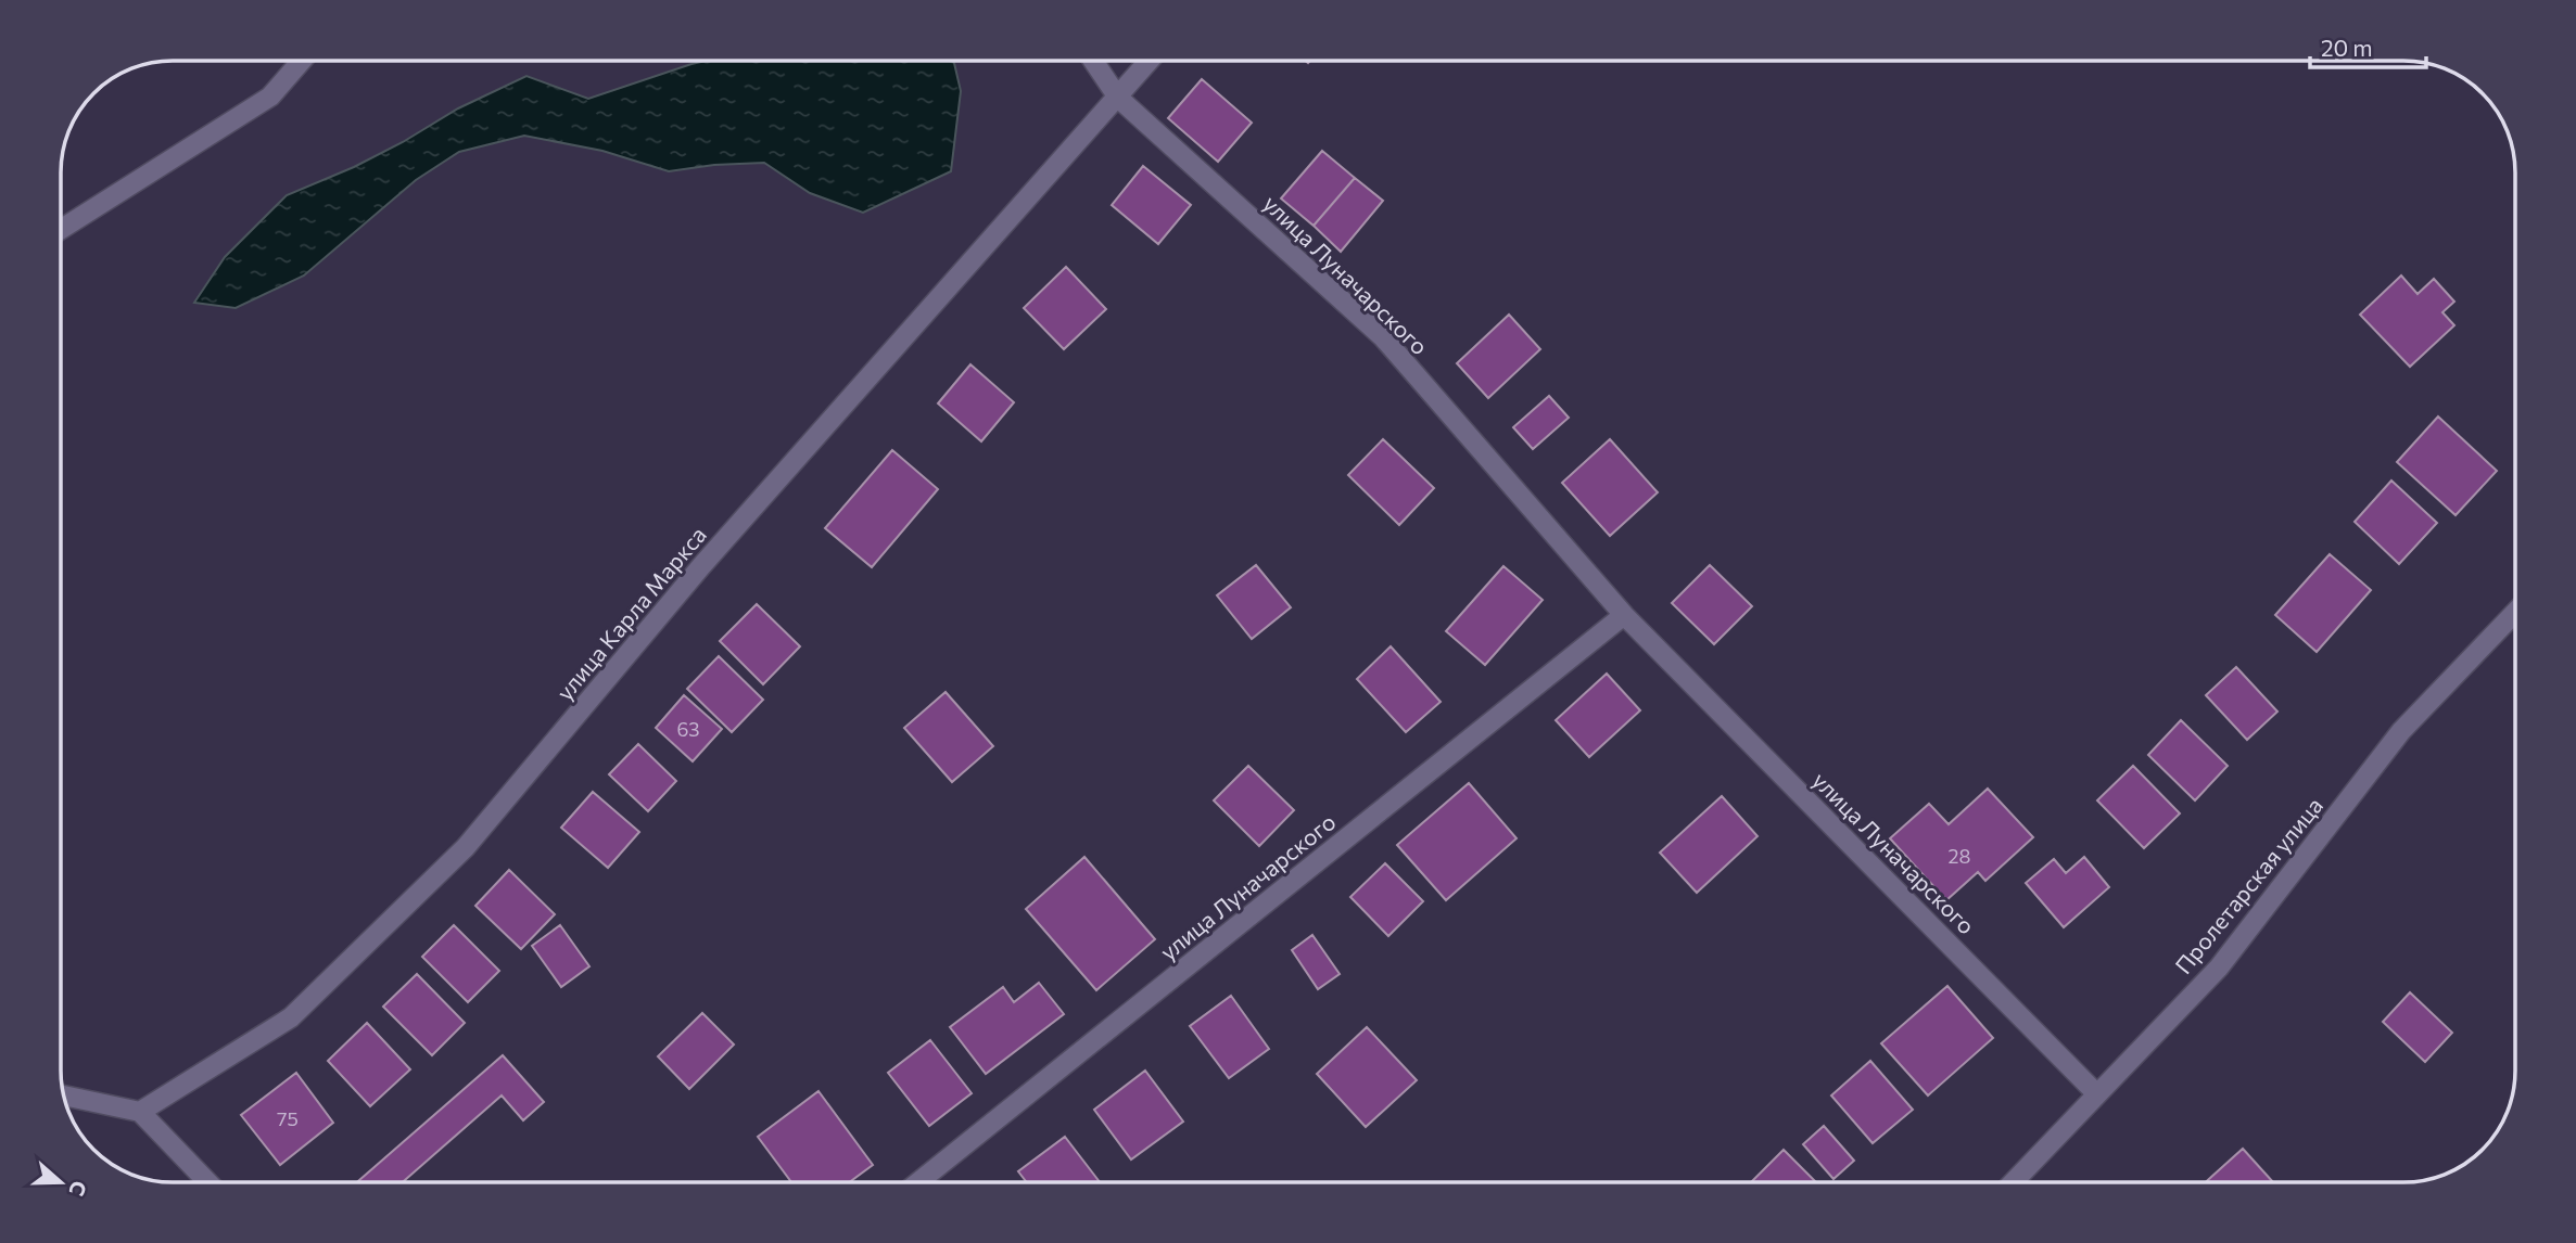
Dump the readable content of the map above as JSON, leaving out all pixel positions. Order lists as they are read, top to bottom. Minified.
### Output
{"streets":{"street":["улица Луначарского","улица Карла Маркса","Пролетарская улица"]},"crossings":[["улица Луначарского","улица Карла Маркса"],["улица Луначарского","Пролетарская улица"]],"house_numbers":["63","28","75"],"scale_bar":"20 m","north":"right"}
